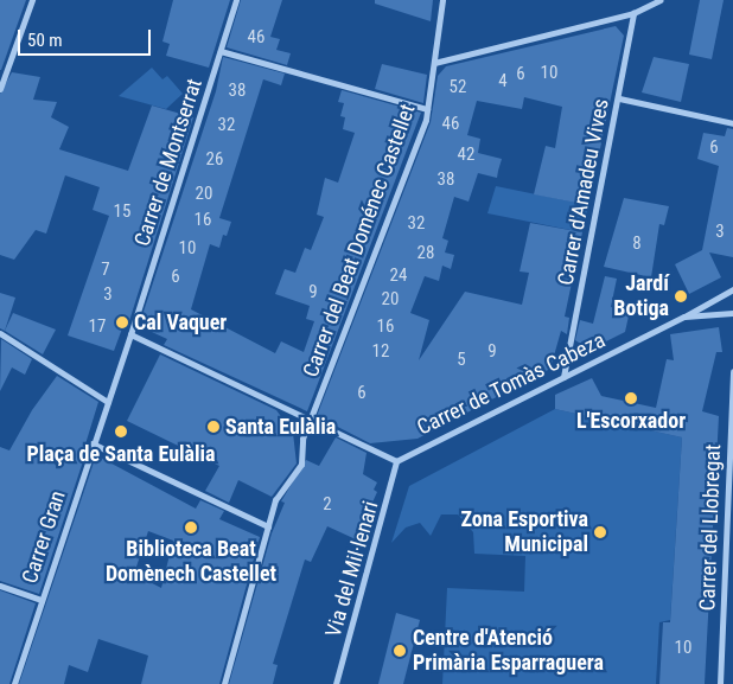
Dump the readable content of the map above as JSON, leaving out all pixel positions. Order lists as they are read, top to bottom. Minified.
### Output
{"streets":{"street":["Carrer de Montserrat","Carrer d'Amadeu Vives","Carrer del Beat Doménec Castellet","Carrer de Tomàs Cabeza","Carrer del Llobregat","Carrer Gran","Via del Mil·lenari"]},"crossings":[["Carrer d'Amadeu Vives","Carrer de Tomàs Cabeza"],["Carrer de Tomàs Cabeza","Via del Mil·lenari"]],"places":["Jardí Botiga","Cal Vaquer","L'Escorxador","Santa Eulàlia","Plaça de Santa Eulàlia","Biblioteca Beat Domènech Castellet","Zona Esportiva Municipal","Centre d'Atenció Primària Esparraguera"],"house_numbers":["46","10","6","4","52","38","46","32","6","42","26","38","20","15","16","32","3","8","10","28","7","24","6","9","3","20","17","16","12","9","5","6","2","10"],"scale_bar":"50 m"}
